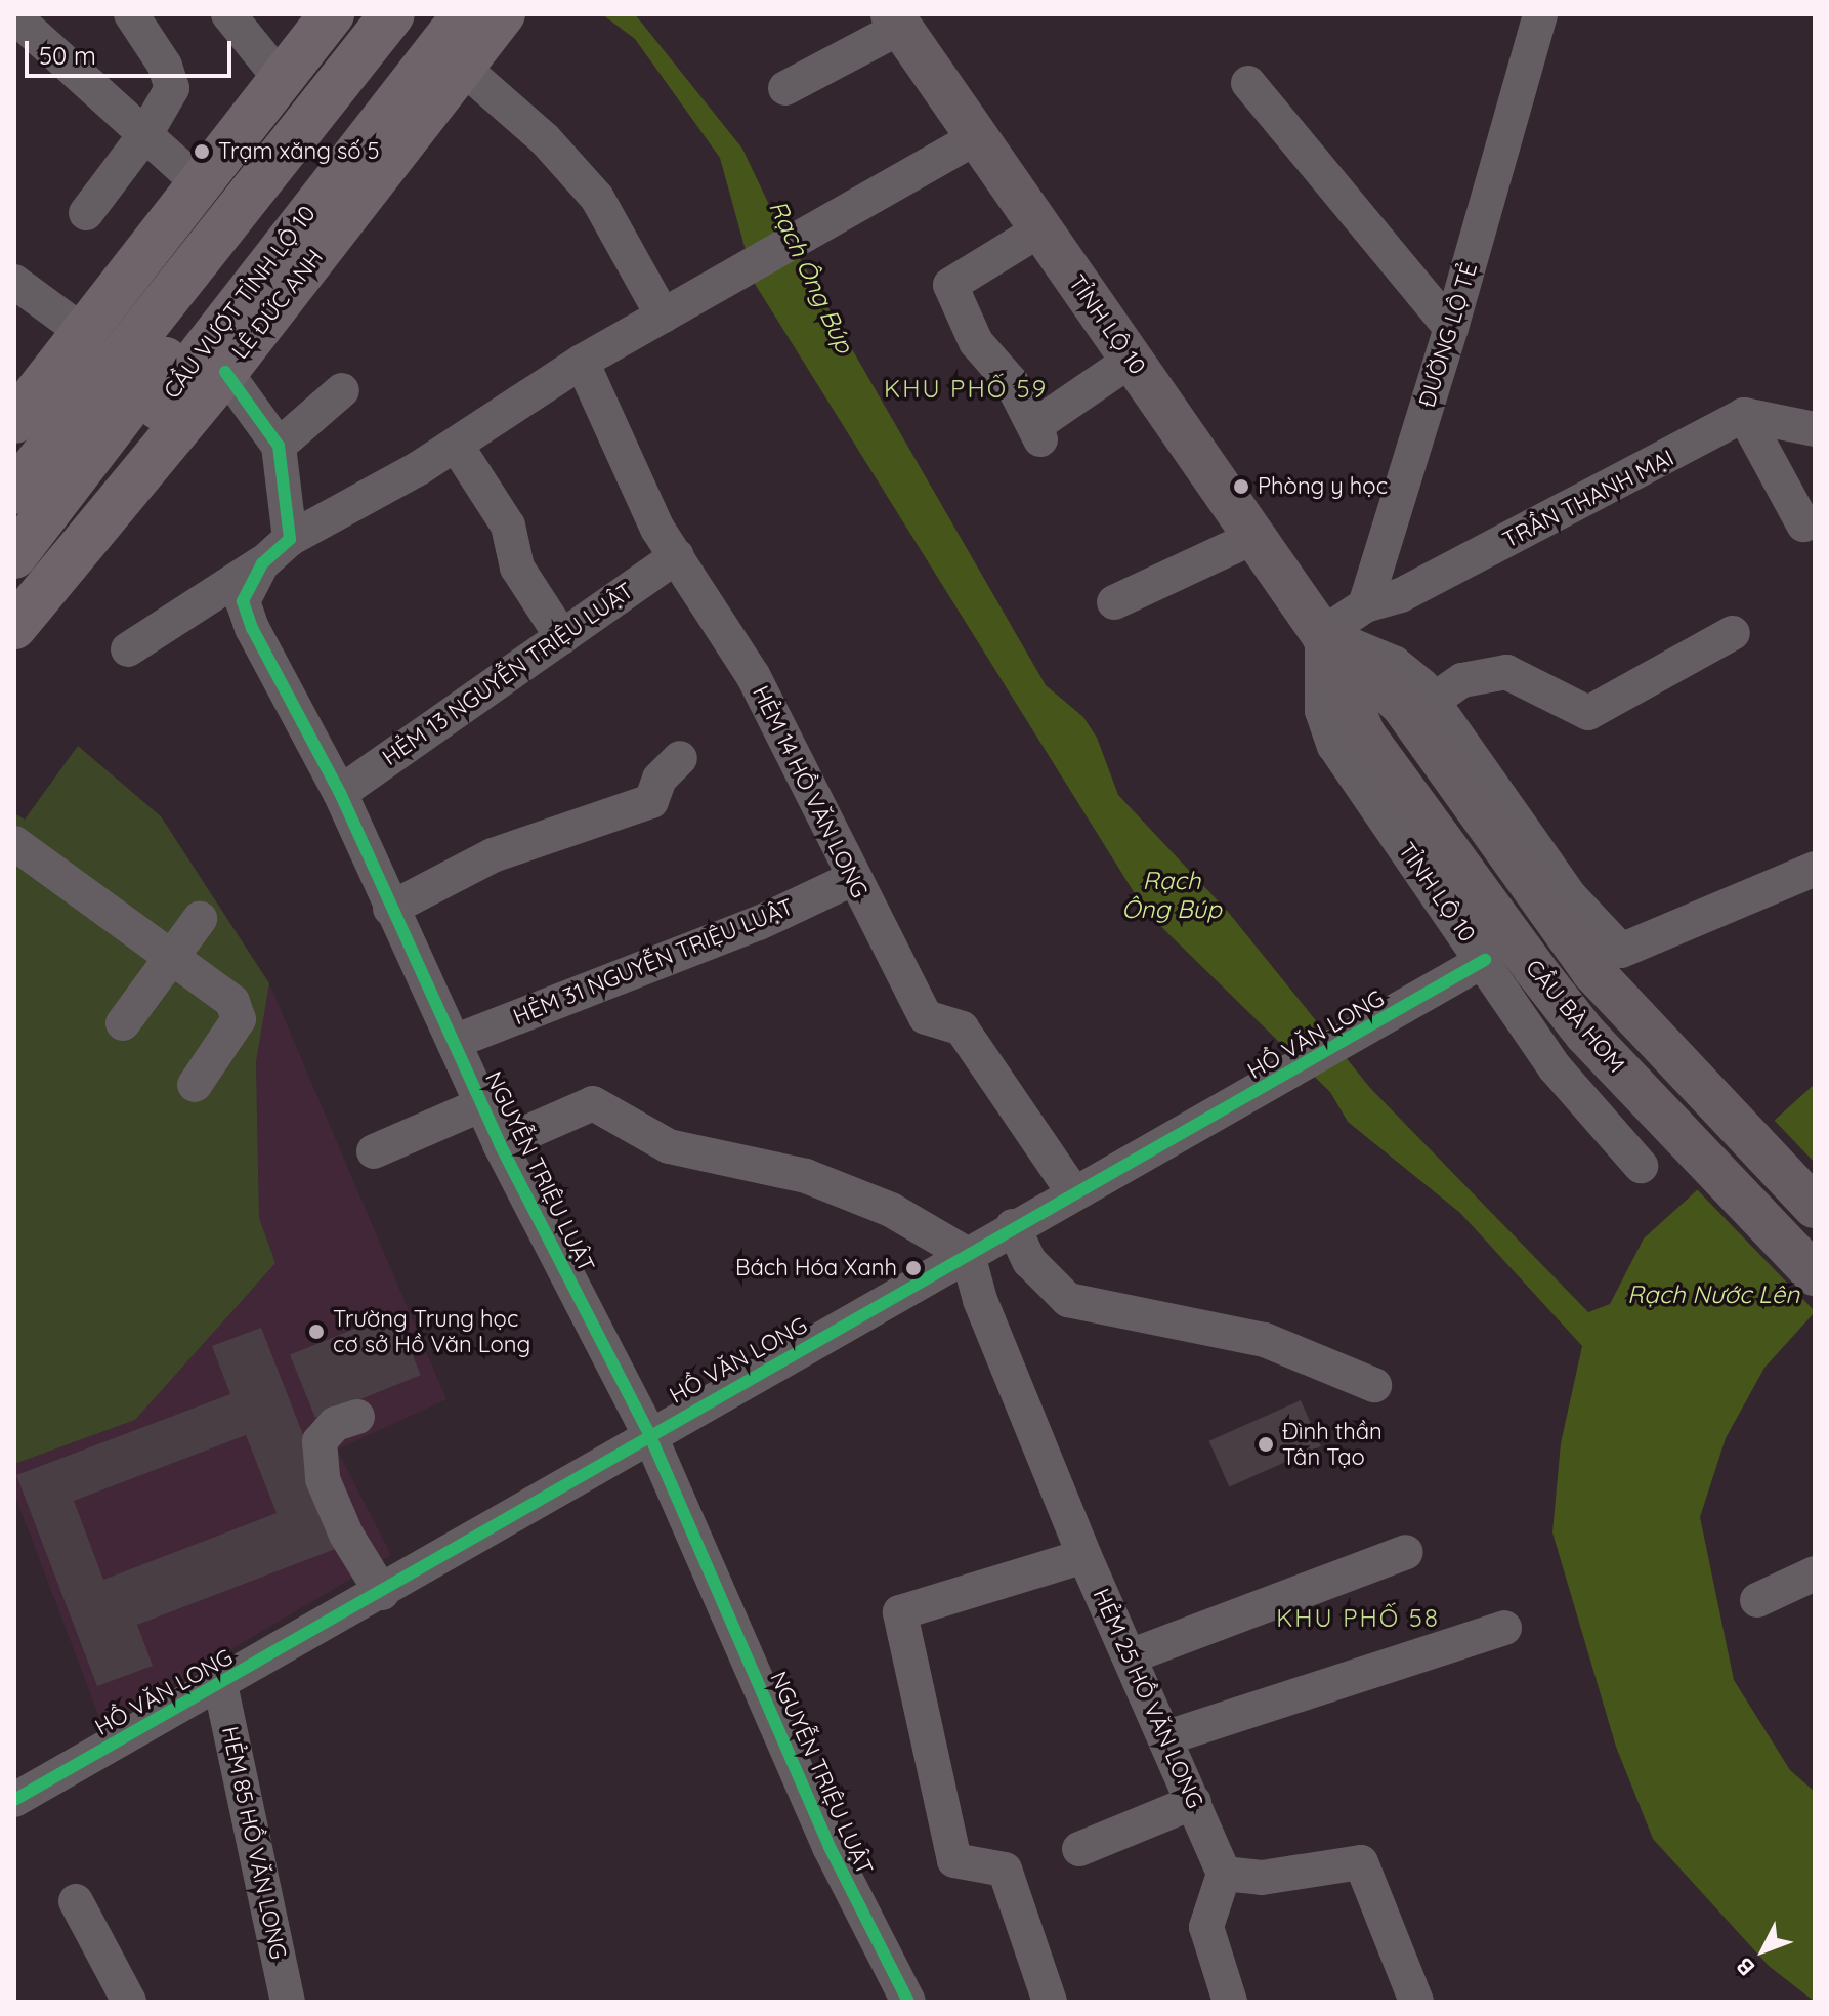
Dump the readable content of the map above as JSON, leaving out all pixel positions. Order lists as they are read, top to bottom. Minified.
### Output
{"streets":{"highway":["CẦU VƯỢT TỈNH LỘ 10","LÊ ĐỨC ANH"],"main road":["TỈNH LỘ 10","CẦU BÀ HOM"],"street":["ĐƯỜNG LỘ TẺ","TRẦN THANH MẠI","HẺM 13 NGUYỄN TRIỆU LUẬT","HẺM 14 HỒ VĂN LONG","HẺM 31 NGUYỄN TRIỆU LUẬT","HỒ VĂN LONG","NGUYỄN TRIỆU LUẬT","HẺM 25 HỒ VĂN LONG","HẺM 85 HỒ VĂN LONG"]},"crossings":[["TỈNH LỘ 10","CẦU BÀ HOM"],["TỈNH LỘ 10","HỒ VĂN LONG"],["TỈNH LỘ 10","NGUYỄN TRIỆU LUẬT"],["ĐƯỜNG LỘ TẺ","TRẦN THANH MẠI"],["HẺM 13 NGUYỄN TRIỆU LUẬT","HẺM 14 HỒ VĂN LONG"],["HẺM 13 NGUYỄN TRIỆU LUẬT","NGUYỄN TRIỆU LUẬT"],["HẺM 14 HỒ VĂN LONG","HẺM 31 NGUYỄN TRIỆU LUẬT"],["HẺM 14 HỒ VĂN LONG","HỒ VĂN LONG"],["HẺM 14 HỒ VĂN LONG","NGUYỄN TRIỆU LUẬT"],["HẺM 31 NGUYỄN TRIỆU LUẬT","NGUYỄN TRIỆU LUẬT"],["HỒ VĂN LONG","NGUYỄN TRIỆU LUẬT"],["HỒ VĂN LONG","HẺM 25 HỒ VĂN LONG"],["HỒ VĂN LONG","HẺM 85 HỒ VĂN LONG"]],"districts":["KHU PHỐ 59","KHU PHỐ 58"],"water":["Rạch Ông Búp","Rạch Nước Lên"],"places":["Trạm xăng số 5","Phòng y học","Bách Hóa Xanh","Trường Trung học cơ sở Hồ Văn Long","Đình thần Tân Tạo"],"scale_bar":"50 m","north":"bottom left"}
